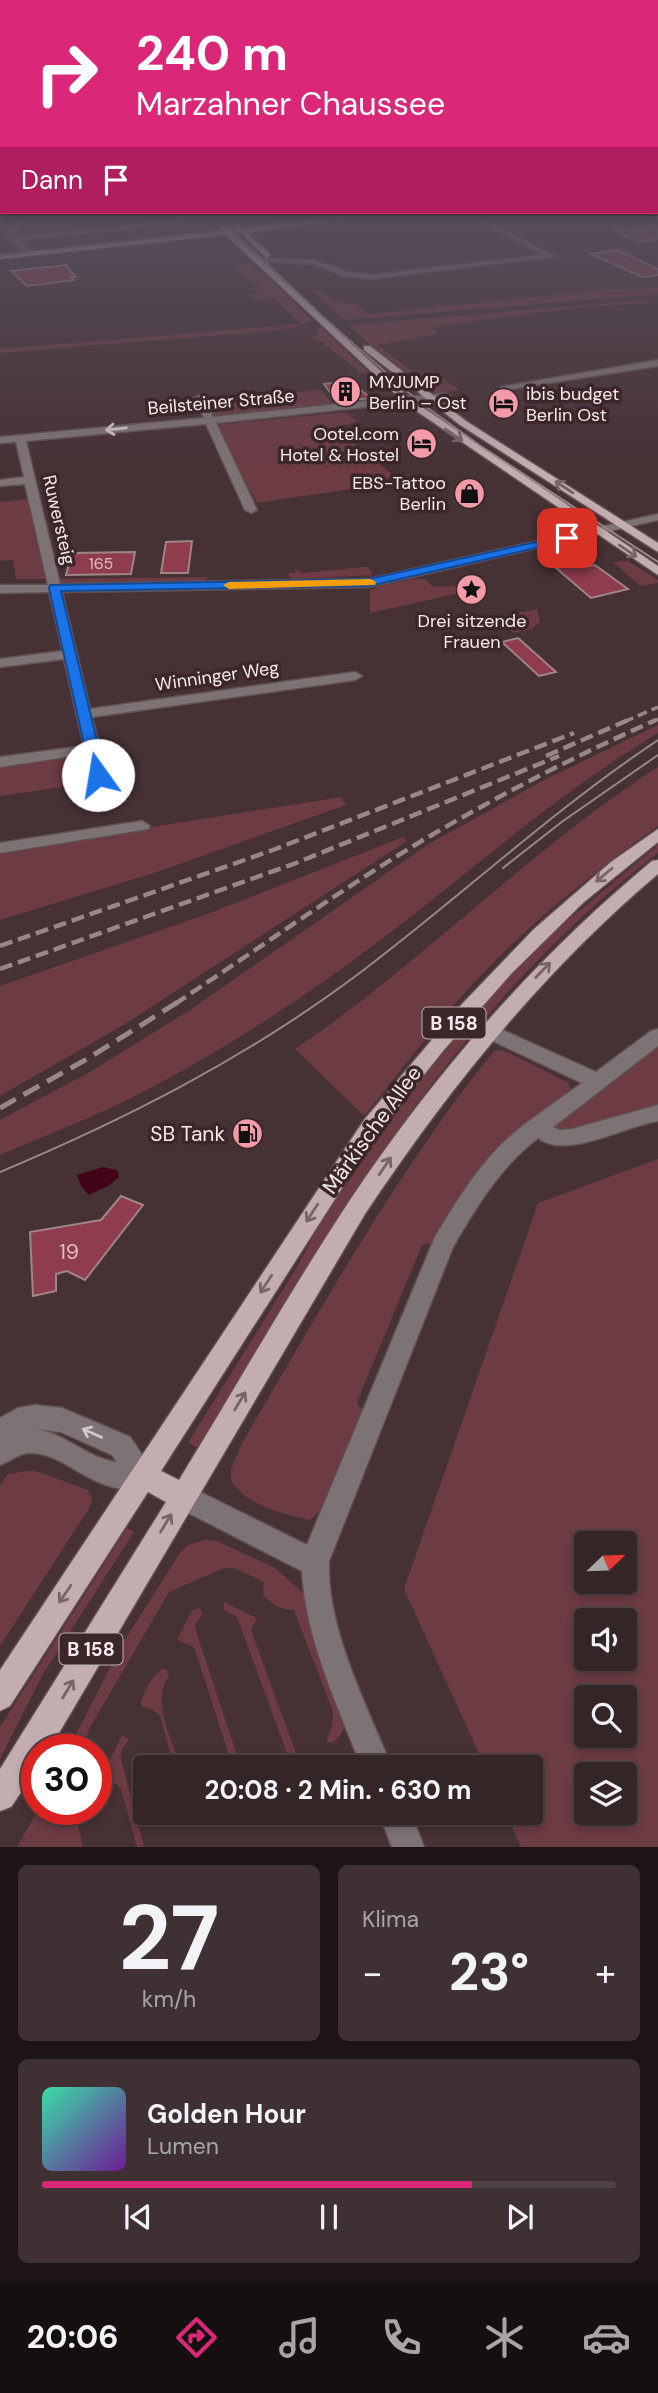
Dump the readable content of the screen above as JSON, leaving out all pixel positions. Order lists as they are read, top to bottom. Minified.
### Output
{"streets":{"main road":["B 158","Märkische Allee"],"street":["Beilsteiner Straße","Ruwersteig","Winninger Weg"]},"crossings":[["Beilsteiner Straße","Ruwersteig"],["Ruwersteig","Winninger Weg"]],"places":{"building":["MYJUMP Berlin – Ost"],"hotel":["ibis budget Berlin Ost","Ootel.com Hotel & Hostel"],"shop":["EBS-Tattoo Berlin"],"place":["Drei sitzende Frauen"],"fuel station":["SB Tank"]},"house_numbers":["165","19"],"north":"top right","page":{"turn":["240 m","Marzahner Chaussee"],"then":"Dann","limit":"30","trip":"20:08 · 2 Min. · 630 m","tile":[["27","km/h"],"Klima"],"heat":["−","23°","+"],"song":["Golden Hour","Lumen"],"tabs":"20:06"}}
